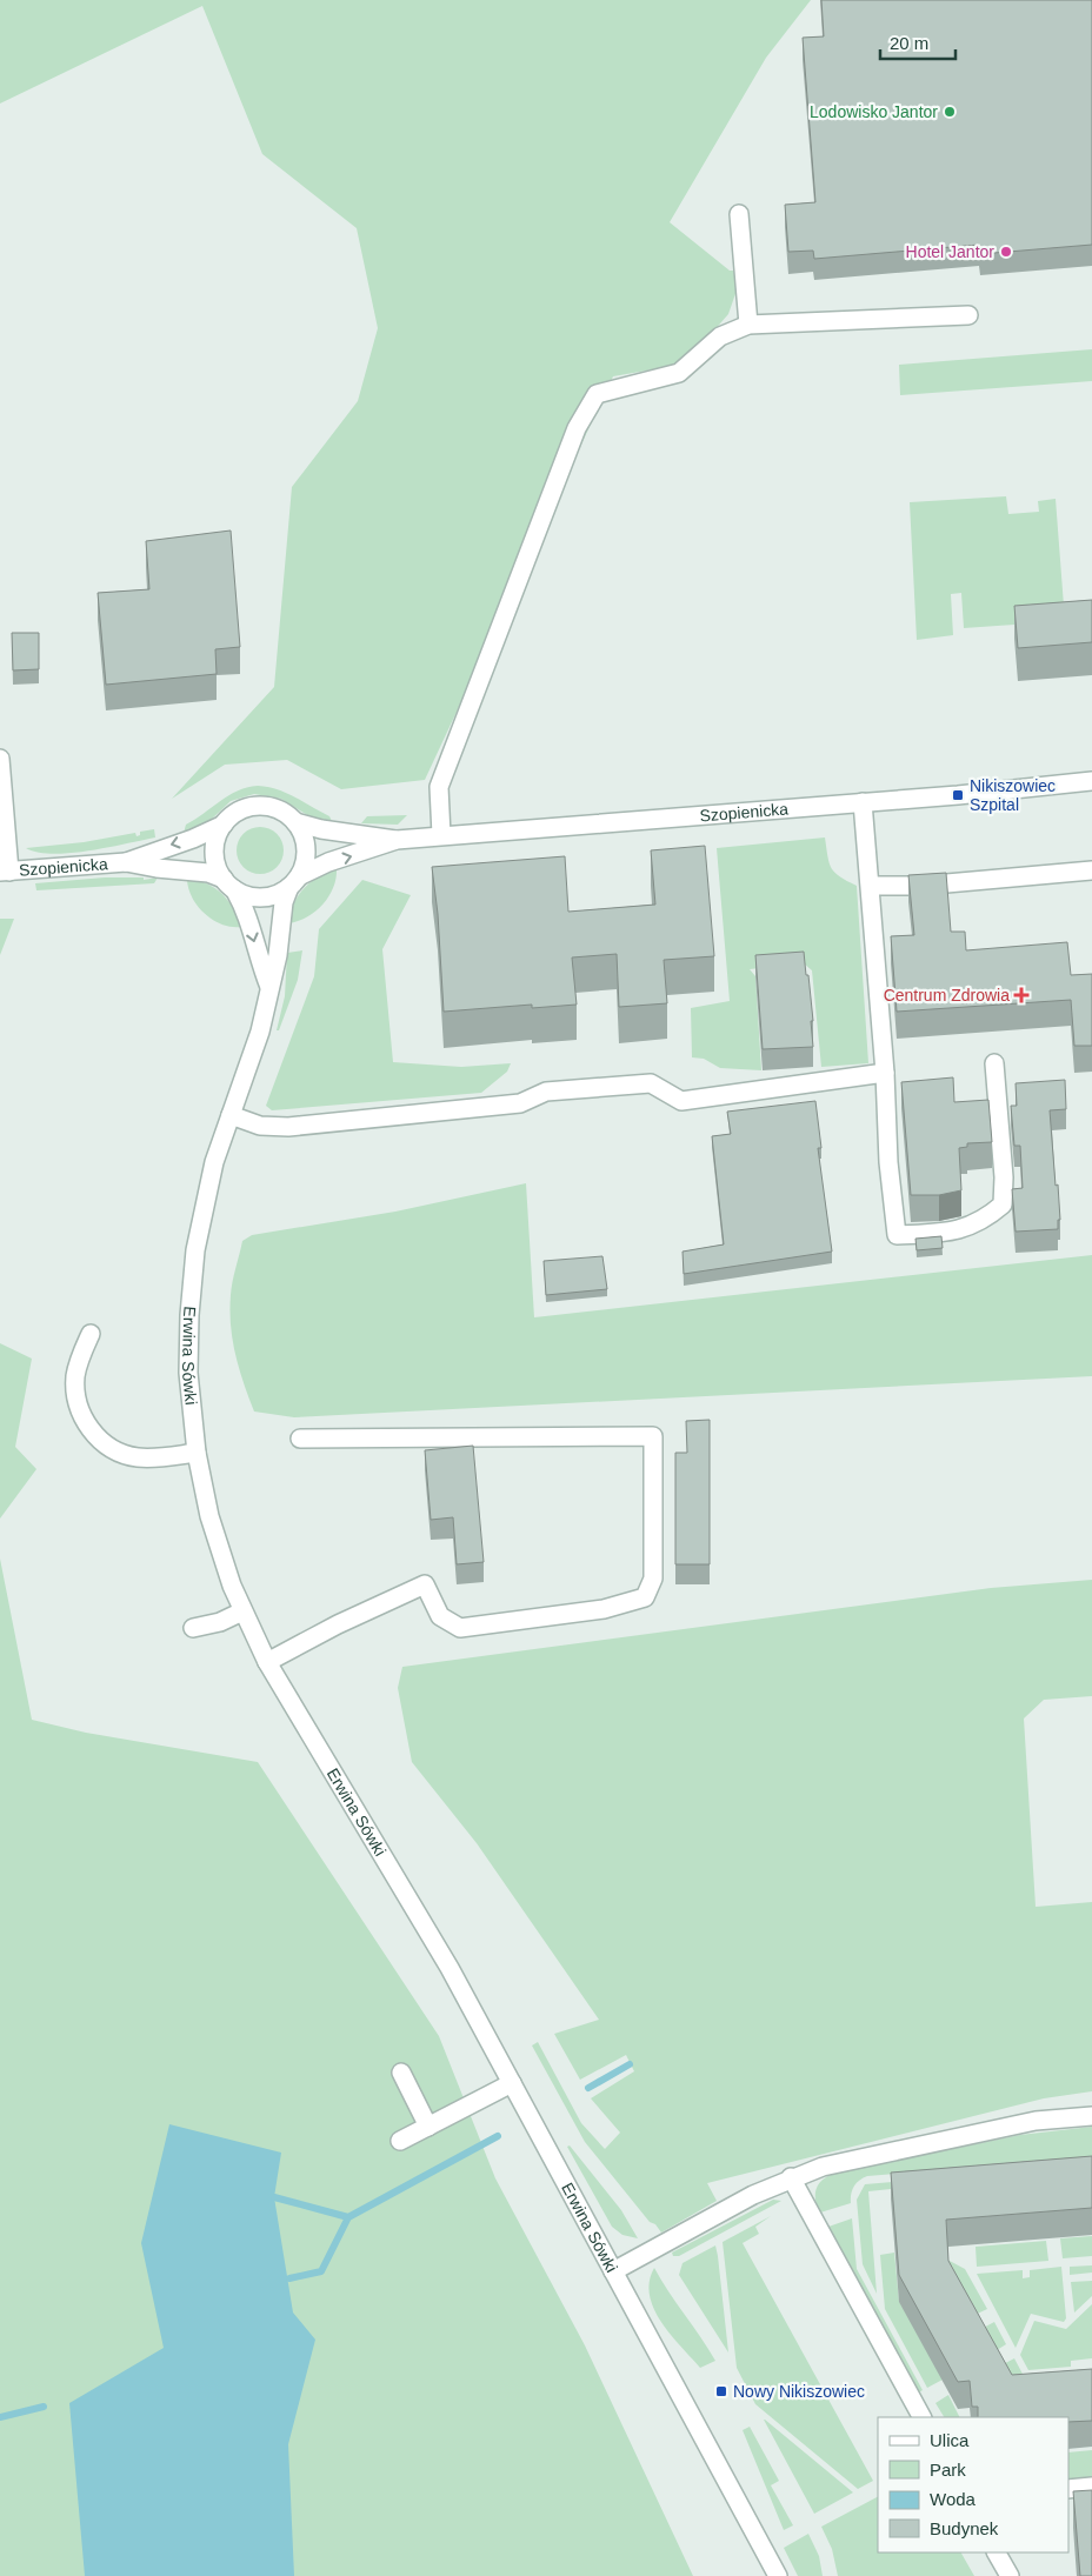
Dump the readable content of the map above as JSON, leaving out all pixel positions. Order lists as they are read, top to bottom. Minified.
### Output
{"streets":{"street":["Szopienicka","Erwina Sówki"]},"crossings":[["Szopienicka","Erwina Sówki"]],"places":{"other":["Lodowisko Jantor","Hotel Jantor"],"transit":["Nikiszowiec Szpital","Nowy Nikiszowiec"],"health":["Centrum Zdrowia"]},"legend":["Ulica","Park","Woda","Budynek"],"scale_bar":"20 m"}
